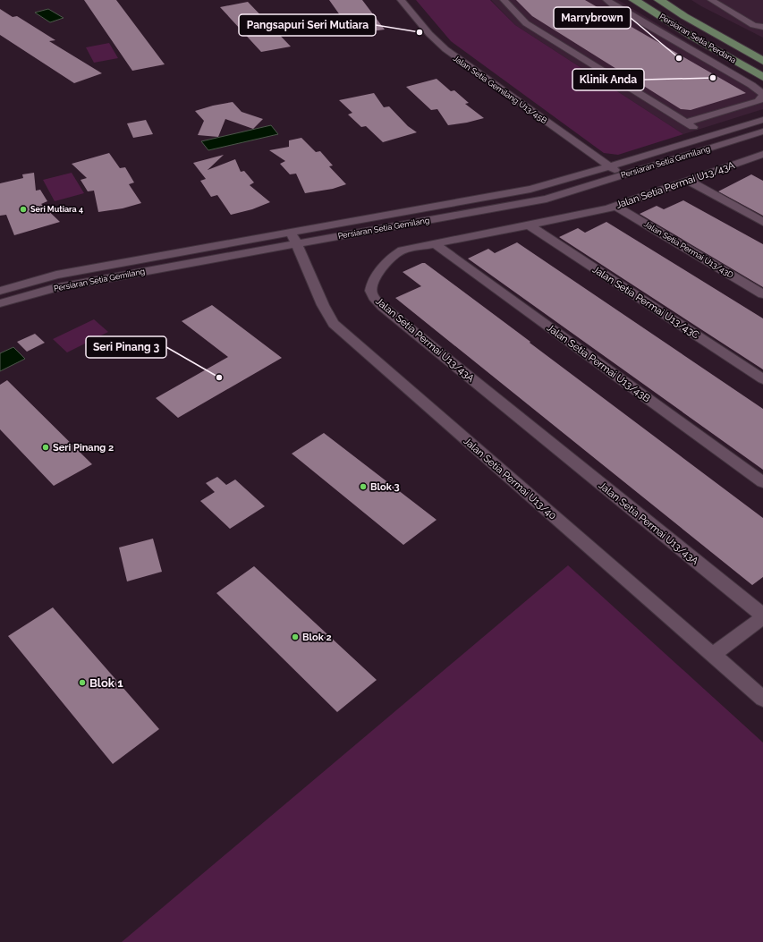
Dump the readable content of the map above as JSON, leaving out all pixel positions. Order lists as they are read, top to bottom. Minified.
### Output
{"streets":{"main road":["Persiaran Setia Perdana"],"street":["Jalan Setia Gemilang U13/45B","Persiaran Setia Gemilang","Jalan Setia Permai U13/43A","Jalan Setia Permai U13/43D","Jalan Setia Permai U13/43C","Jalan Setia Permai U13/43B","Jalan Setia Permai U13/40"]},"crossings":[["Jalan Setia Gemilang U13/45B","Persiaran Setia Gemilang"],["Persiaran Setia Gemilang","Jalan Setia Permai U13/40"],["Jalan Setia Permai U13/43A","Jalan Setia Permai U13/43D"],["Jalan Setia Permai U13/43A","Jalan Setia Permai U13/43C"],["Jalan Setia Permai U13/43A","Jalan Setia Permai U13/43B"]],"places":["Pangsapuri Seri Mutiara","Marrybrown","Klinik Anda","Seri Mutiara 4","Seri Pinang 3","Seri Pinang 2","Blok 3","Blok 2","Blok 1"]}
